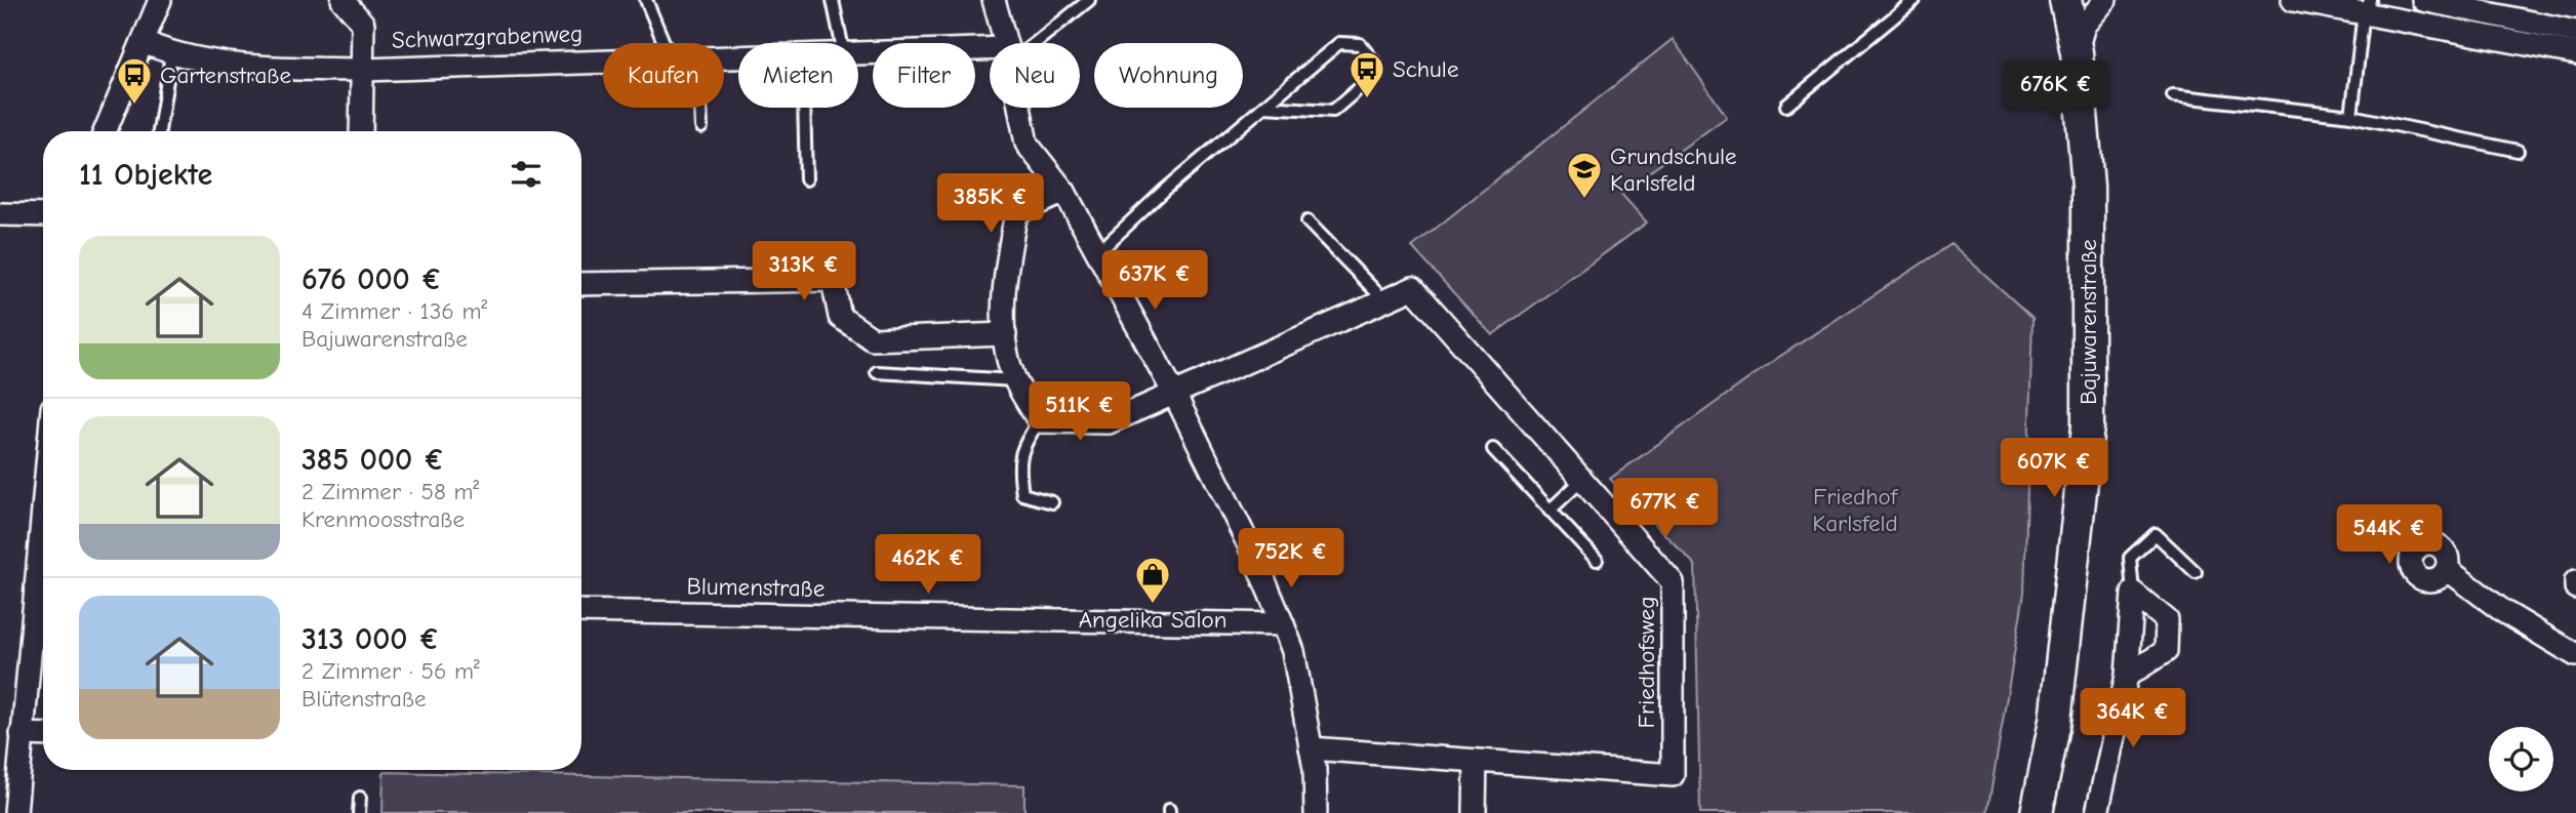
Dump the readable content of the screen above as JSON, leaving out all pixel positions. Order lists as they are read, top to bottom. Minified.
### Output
{"streets":{"main road":["Bajuwarenstraße"],"street":["Schwarzgrabenweg","Blumenstraße","Friedhofsweg"]},"parks":["Friedhof Karlsfeld"],"places":{"bus stop":["Schule","Gartenstraße"],"school or university":["Grundschule Karlsfeld"],"shop":["Angelika Salon"]},"page":{"chip":["Kaufen","Mieten","Filter","Neu","Wohnung"],"price":["676K €","385K €","313K €","637K €","511K €","607K €","677K €","544K €","752K €","462K €","364K €"],"heading":"11 Objekte","list":[{"name":"676 000 €","note":"4 Zimmer · 136 m² · Bajuwarenstraße"},{"name":"385 000 €","note":"2 Zimmer · 58 m² · Krenmoosstraße"},{"name":"313 000 €","note":"2 Zimmer · 56 m² · Blütenstraße"}]}}
